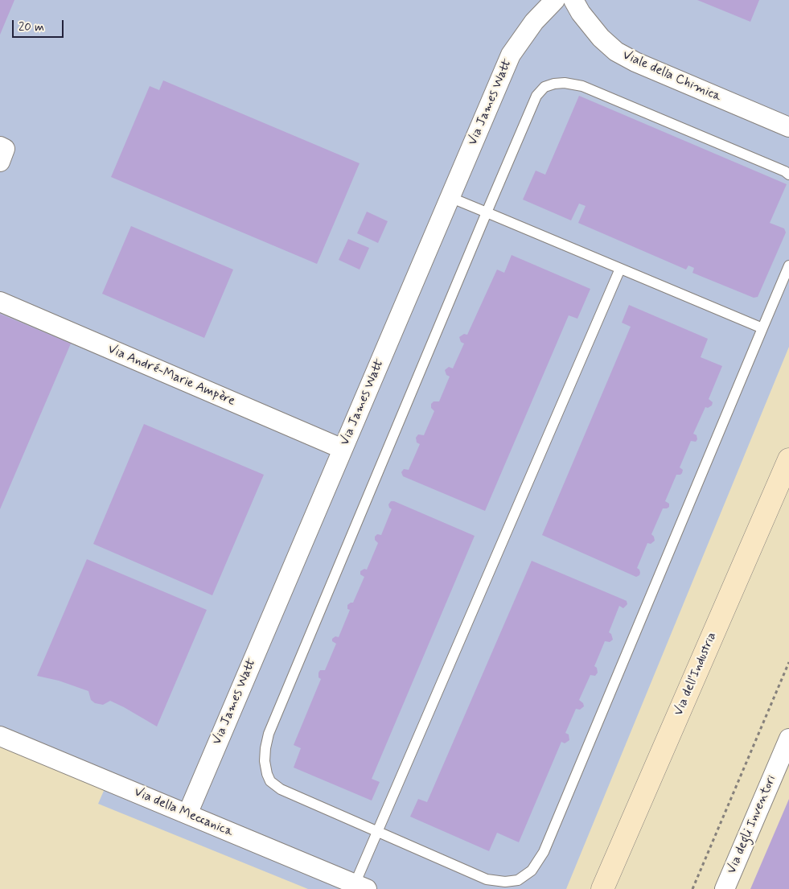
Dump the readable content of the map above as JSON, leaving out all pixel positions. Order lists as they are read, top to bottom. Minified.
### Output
{"streets":{"street":["Viale della Chimica","Via James Watt","Via André-Marie Ampère","Via dell'Industria","Via della Meccanica","Via degli Inventori"]},"crossings":[["Via James Watt","Via André-Marie Ampère"],["Via James Watt","Via della Meccanica"]],"scale_bar":"20 m"}
